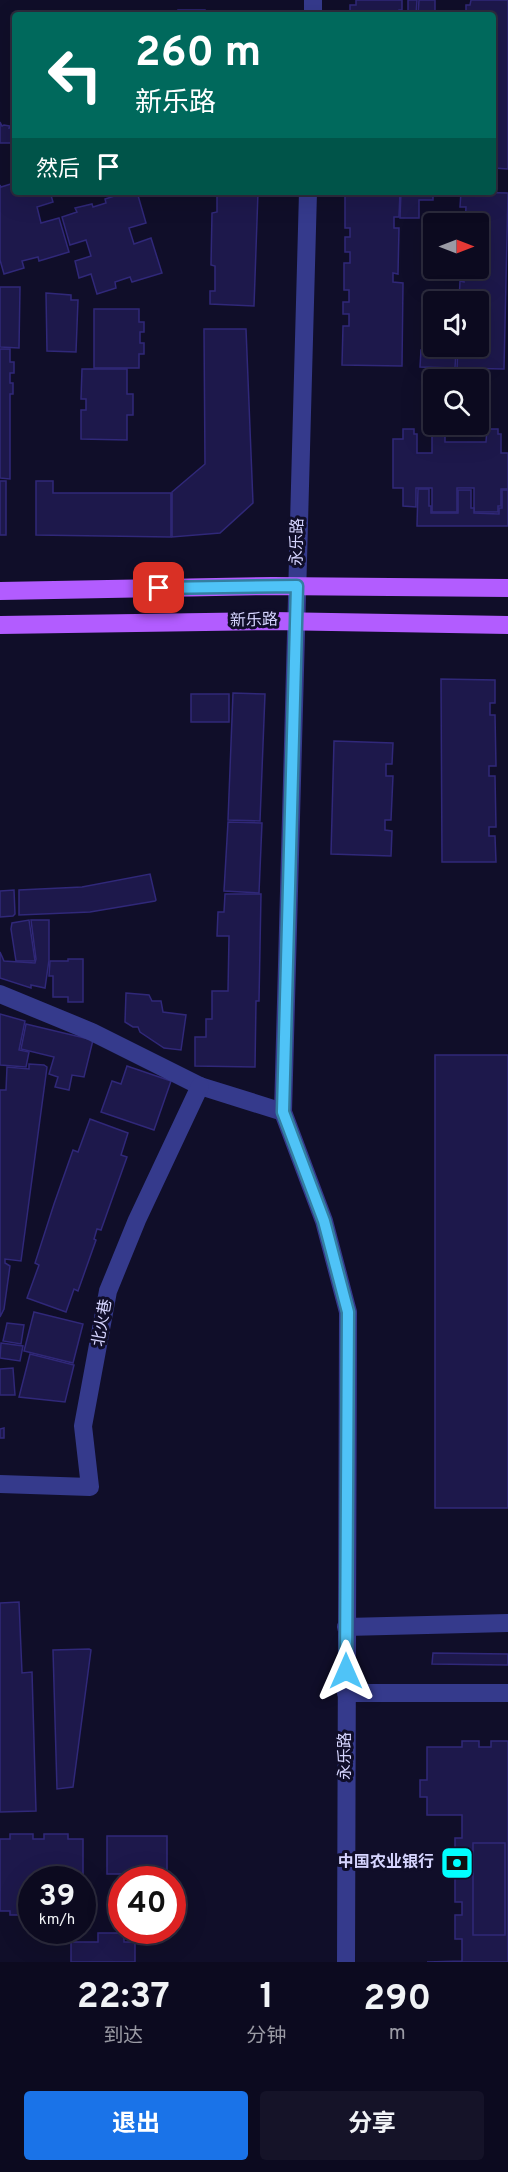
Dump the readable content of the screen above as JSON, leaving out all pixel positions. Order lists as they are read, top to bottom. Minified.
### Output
{"streets":{"main road":["新乐路"],"street":["永乐路","北火巷"]},"crossings":[["永乐路","新乐路"]],"places":{"bank":["中国农业银行"]},"north":"right","page":{"turn":["260 m","新乐路"],"then":"然后","speed":"39 km/h","limit":"40","eta":["22:37","到达","1","分钟","290","m"],"buttons":["退出","分享"]}}
